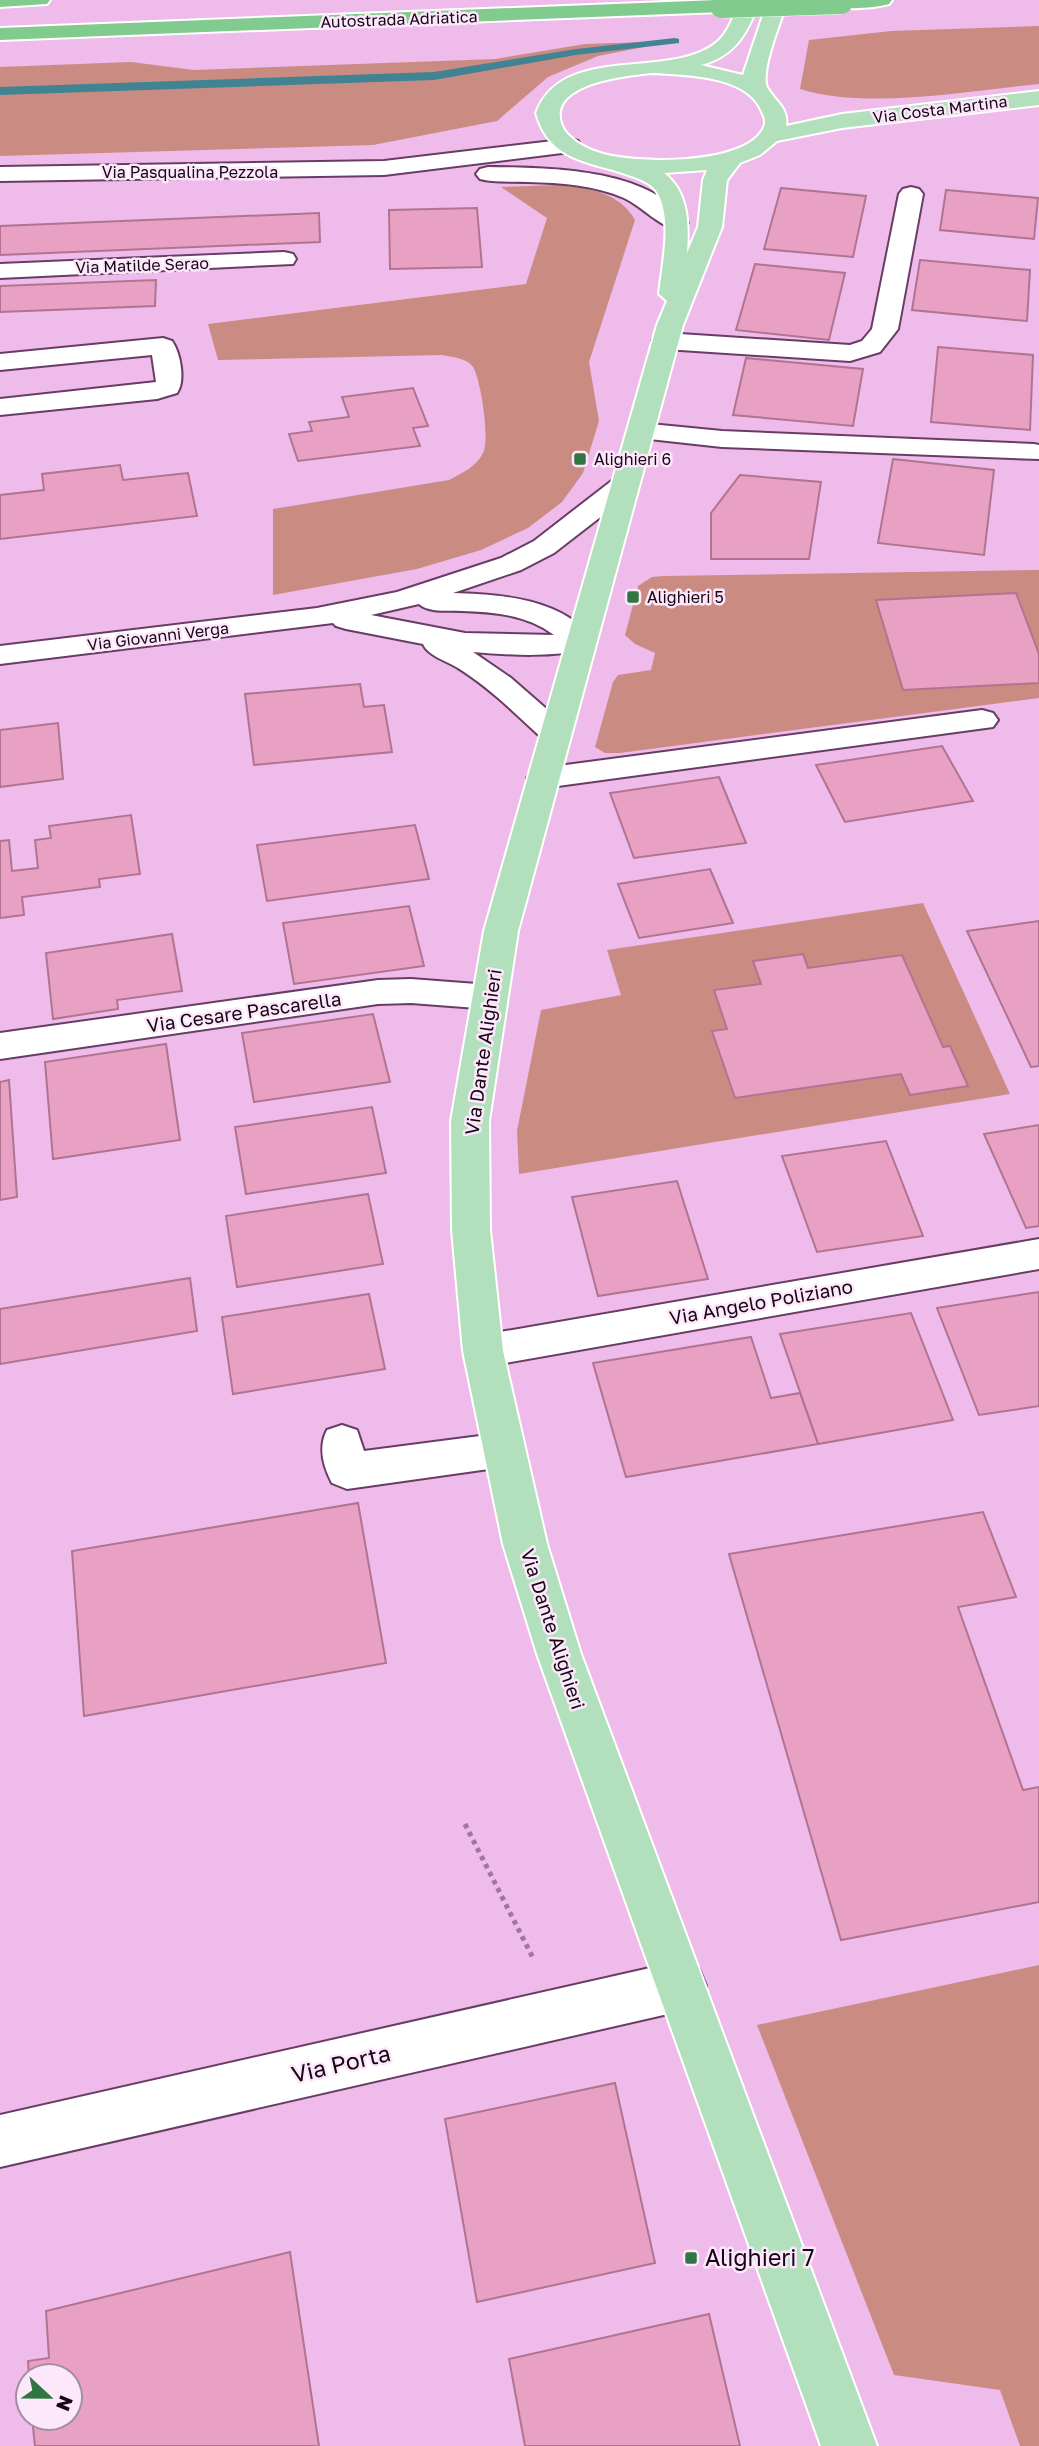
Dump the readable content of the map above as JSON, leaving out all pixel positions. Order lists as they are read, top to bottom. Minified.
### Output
{"streets":{"highway":["Autostrada Adriatica"],"main road":["Via Costa Martina","Via Dante Alighieri"],"street":["Via Pasqualina Pezzola","Via Matilde Serao","Via Giovanni Verga","Via Cesare Pascarella","Via Angelo Poliziano","Via Porta"]},"crossings":[["Via Pasqualina Pezzola","Via Dante Alighieri"],["Via Giovanni Verga","Via Dante Alighieri"],["Via Cesare Pascarella","Via Dante Alighieri"],["Via Dante Alighieri","Via Angelo Poliziano"],["Via Dante Alighieri","Via Porta"]],"places":{"transit":["Alighieri 6","Alighieri 5","Alighieri 7"]},"north":"right"}
